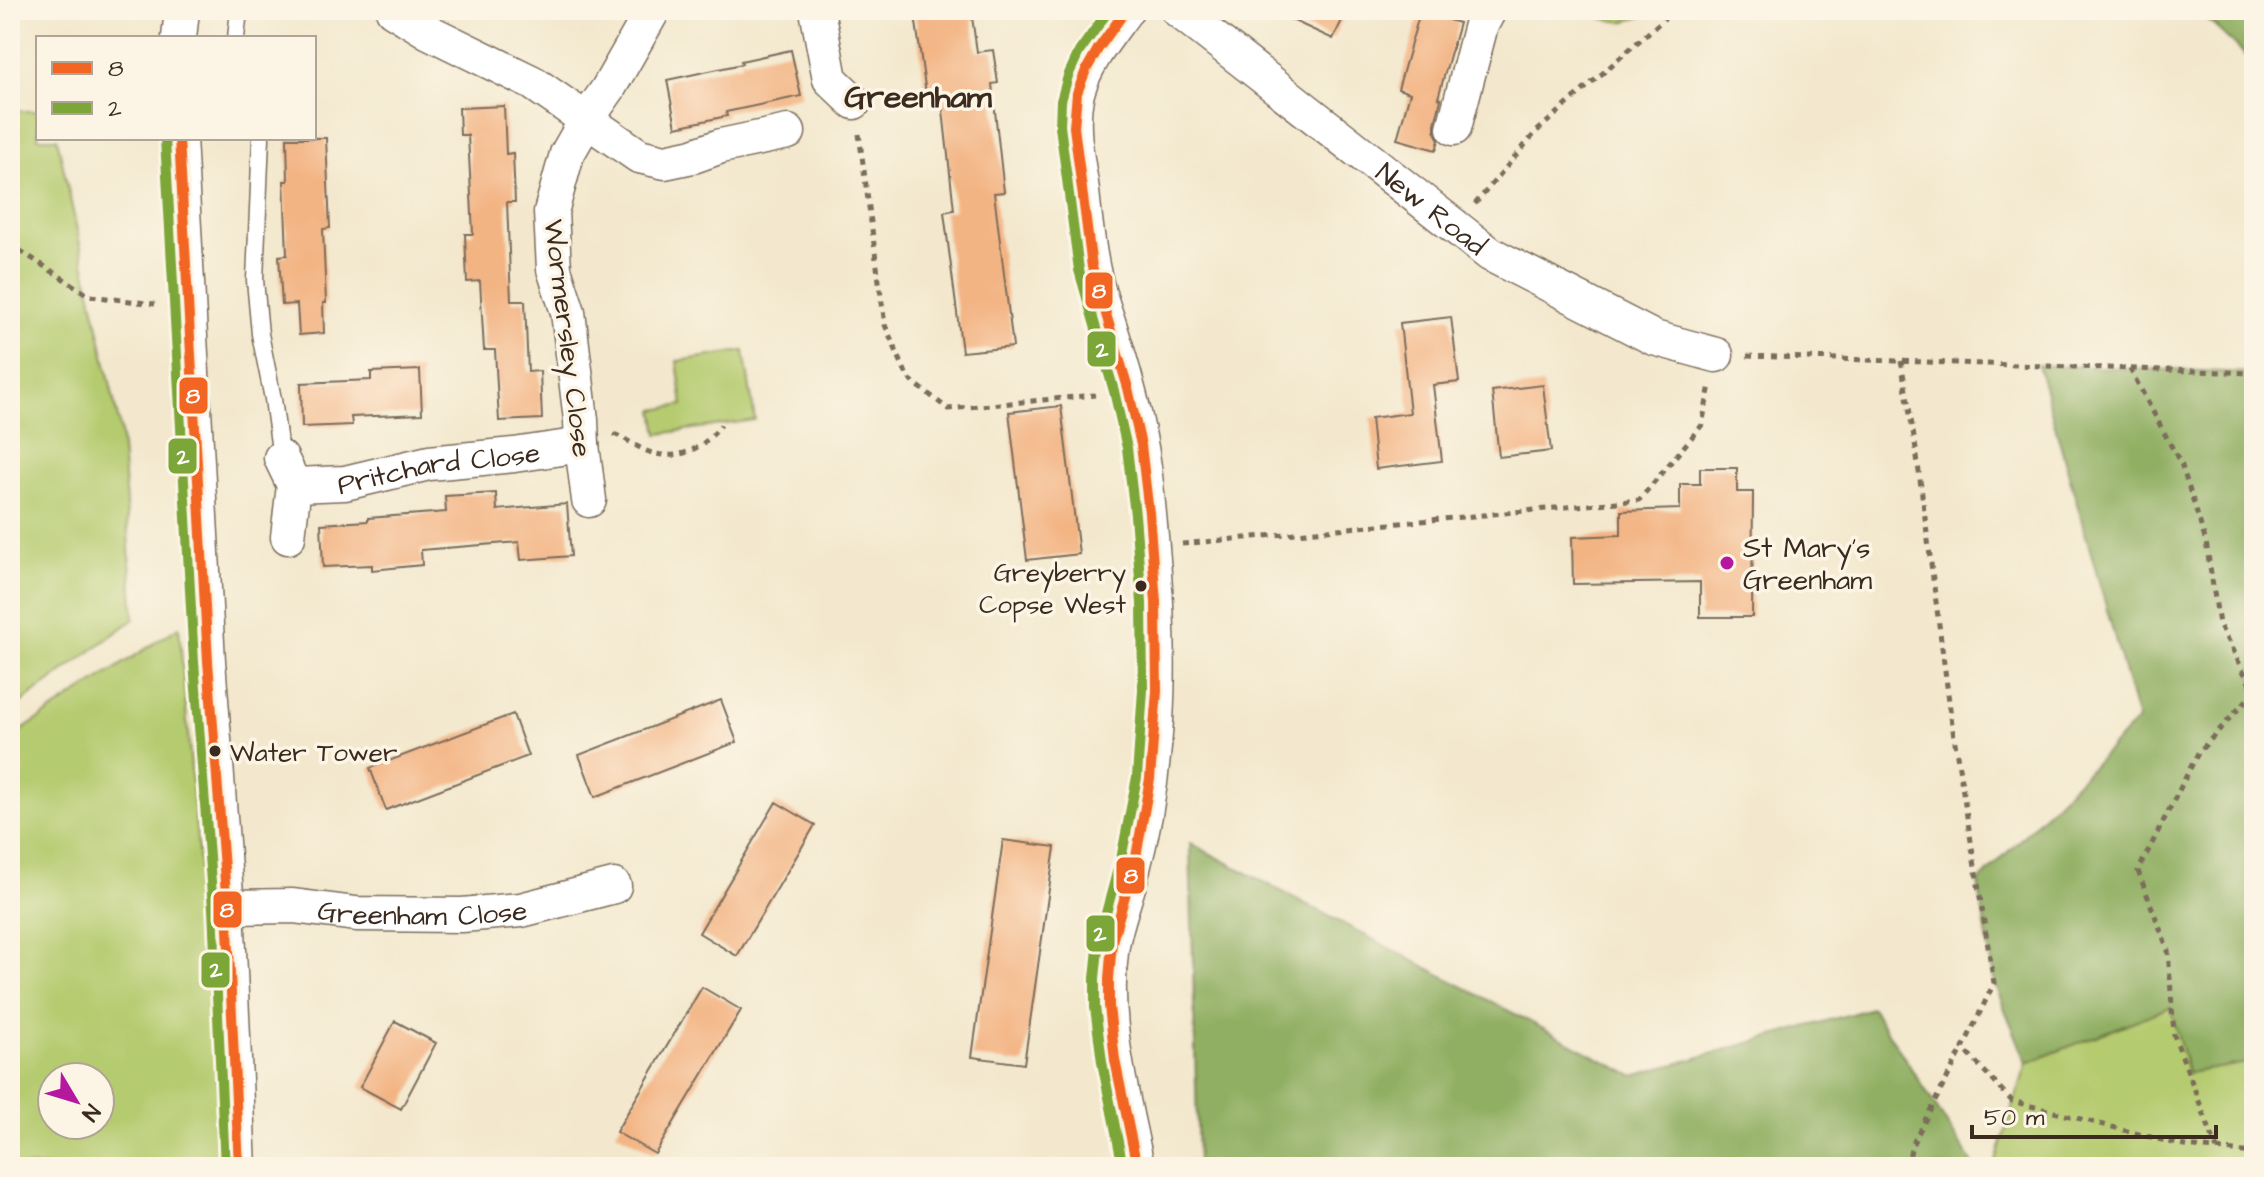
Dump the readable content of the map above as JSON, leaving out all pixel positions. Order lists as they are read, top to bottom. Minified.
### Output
{"streets":{"street":["New Road","Wormersley Close","Pritchard Close","Greenham Close"]},"crossings":[["Wormersley Close","Pritchard Close"]],"districts":["Greenham"],"places":["St Mary's Greenham","Greyberry Copse West","Water Tower"],"lines":["transit line 8","transit line 2"],"legend":["8","2"],"scale_bar":"50 m","north":"bottom right"}
